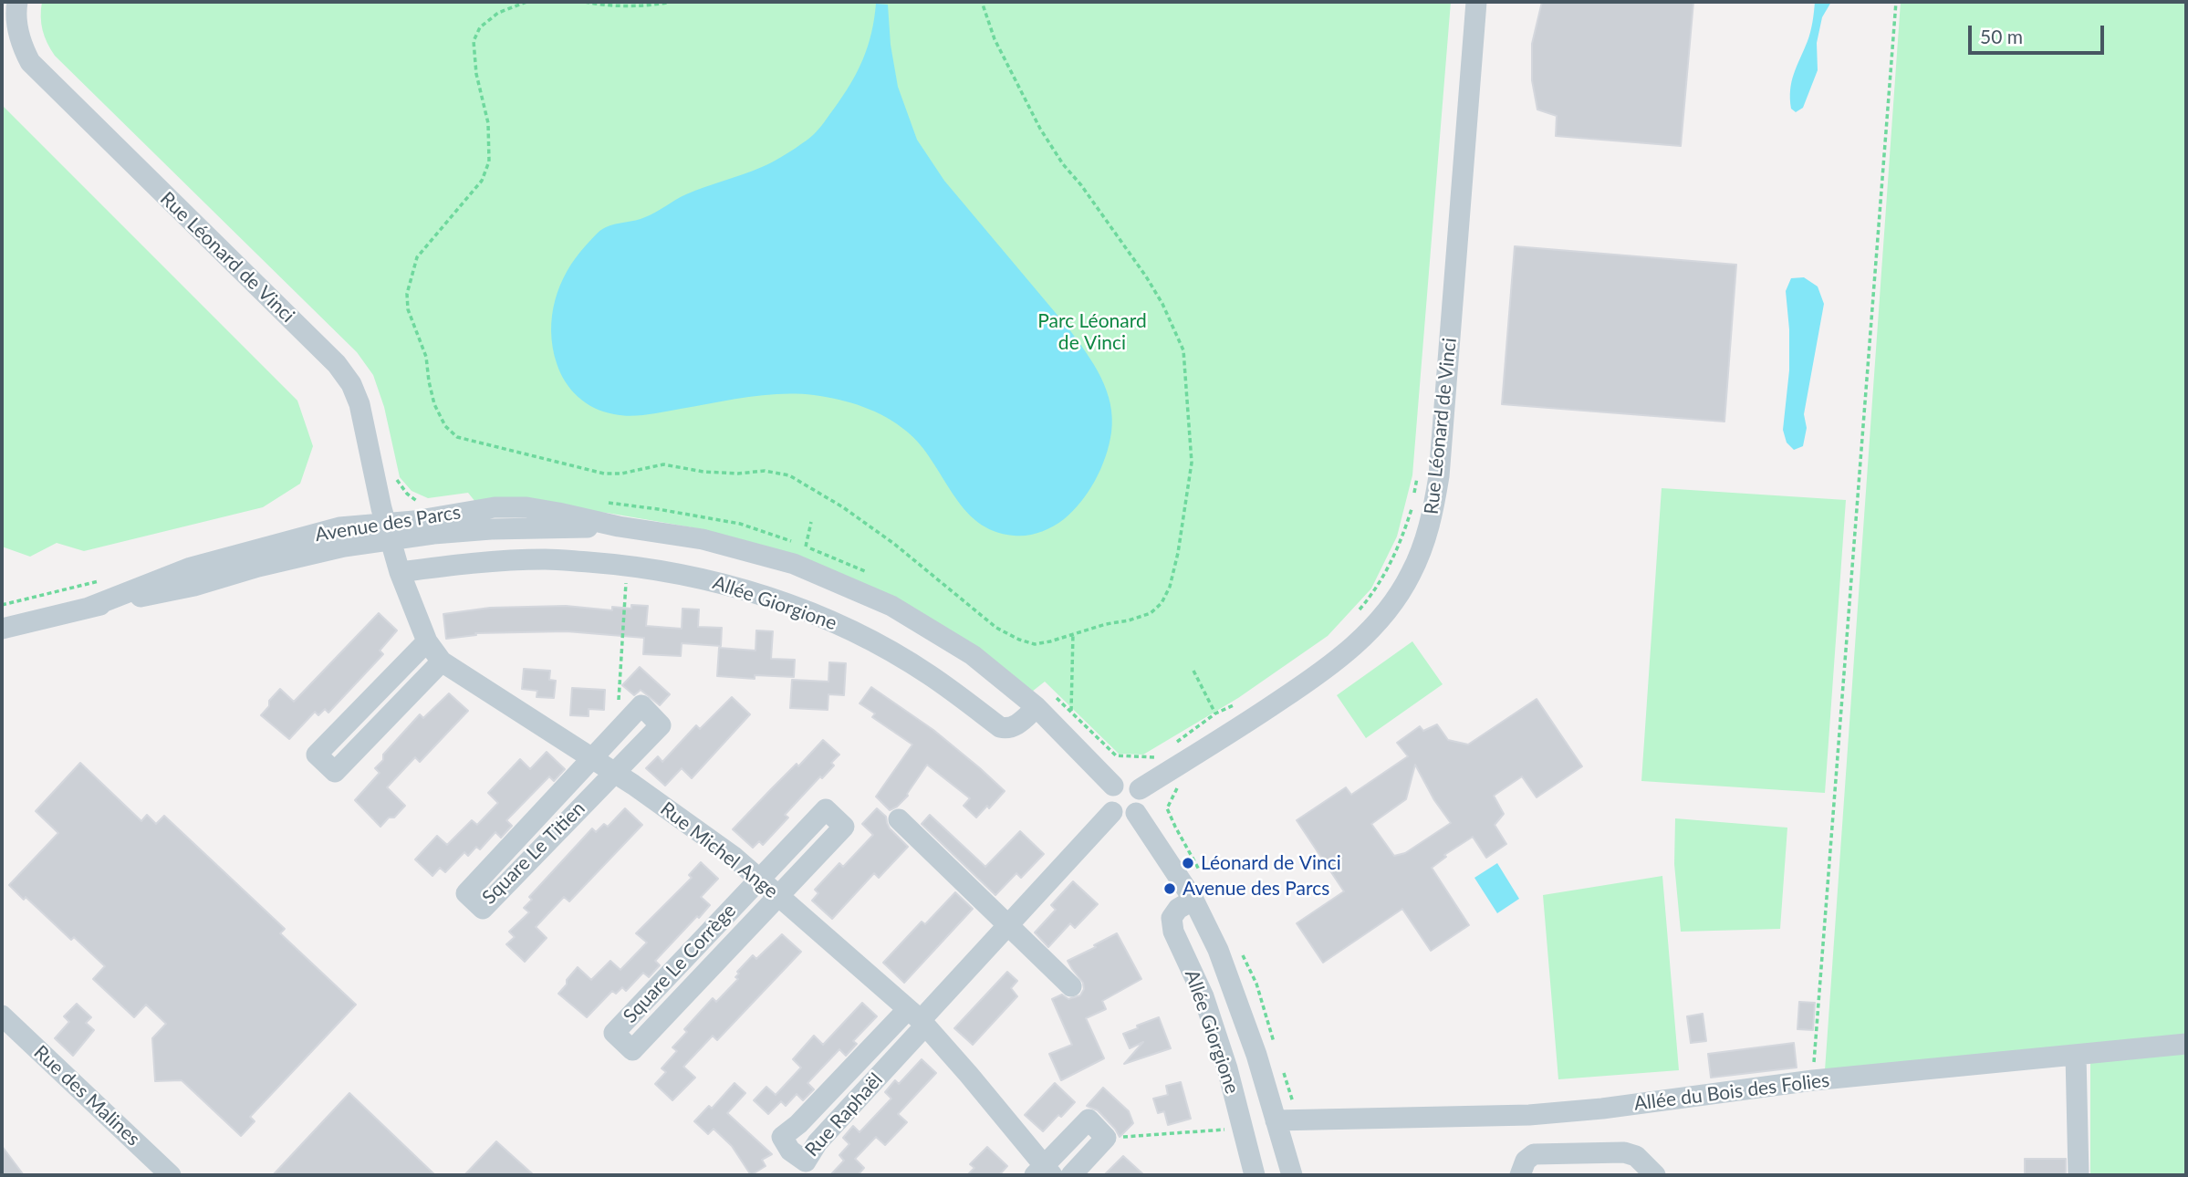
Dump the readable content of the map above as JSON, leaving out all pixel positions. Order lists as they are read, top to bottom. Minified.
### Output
{"streets":{"street":["Rue Léonard de Vinci","Avenue des Parcs","Allée Giorgione","Rue Michel Ange","Square Le Titien","Square Le Corrège","Allée du Bois des Folies","Rue des Malines","Rue Raphaël"]},"crossings":[["Rue Léonard de Vinci","Avenue des Parcs"],["Rue Léonard de Vinci","Rue Michel Ange"],["Rue Léonard de Vinci","Rue Raphaël"],["Avenue des Parcs","Allée Giorgione"],["Avenue des Parcs","Rue Michel Ange"],["Avenue des Parcs","Rue Raphaël"],["Allée Giorgione","Rue Michel Ange"],["Rue Michel Ange","Square Le Titien"],["Rue Michel Ange","Square Le Corrège"],["Rue Michel Ange","Rue Raphaël"]],"parks":["Parc Léonard de Vinci"],"places":["Léonard de Vinci","Avenue des Parcs"],"scale_bar":"50 m"}
